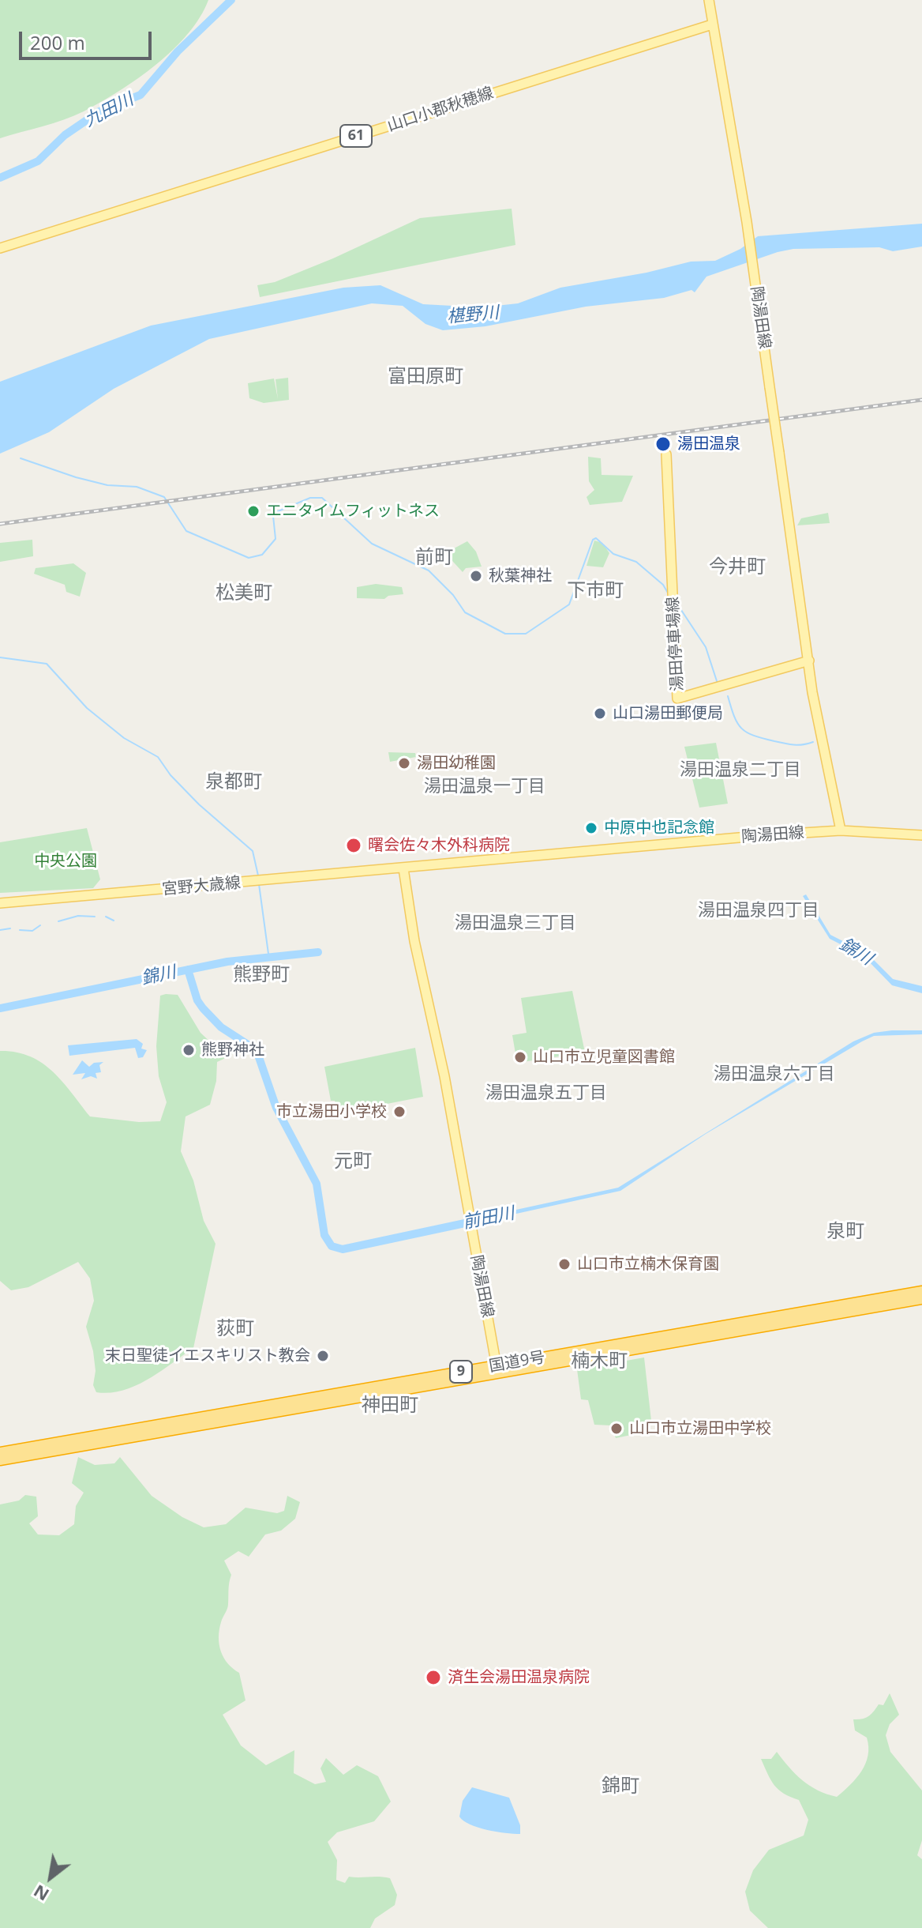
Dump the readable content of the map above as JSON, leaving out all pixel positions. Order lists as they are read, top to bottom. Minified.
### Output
{"streets":{"highway":["国道9号","9"],"main road":["山口小郡秋穂線","61","陶湯田線","湯田停車場線","宮野大歳線"]},"crossings":[["山口小郡秋穂線","陶湯田線"],["陶湯田線","湯田停車場線"],["陶湯田線","宮野大歳線"],["陶湯田線","国道9号"]],"districts":["富田原町","前町","今井町","下市町","松美町","湯田温泉二丁目","泉都町","湯田温泉一丁目","湯田温泉四丁目","湯田温泉三丁目","熊野町","湯田温泉六丁目","湯田温泉五丁目","元町","泉町","荻町","楠木町","神田町","錦町"],"water":["九田川","椹野川","錦川","前田川"],"parks":["中央公園"],"places":["湯田温泉","エニタイムフィットネス","秋葉神社","山口湯田郵便局","湯田幼稚園","中原中也記念館","曙会佐々木外科病院","熊野神社","山口市立児童図書館","市立湯田小学校","山口市立楠木保育園","末日聖徒イエスキリスト教会","山口市立湯田中学校","済生会湯田温泉病院"],"scale_bar":"200 m","north":"bottom left"}
